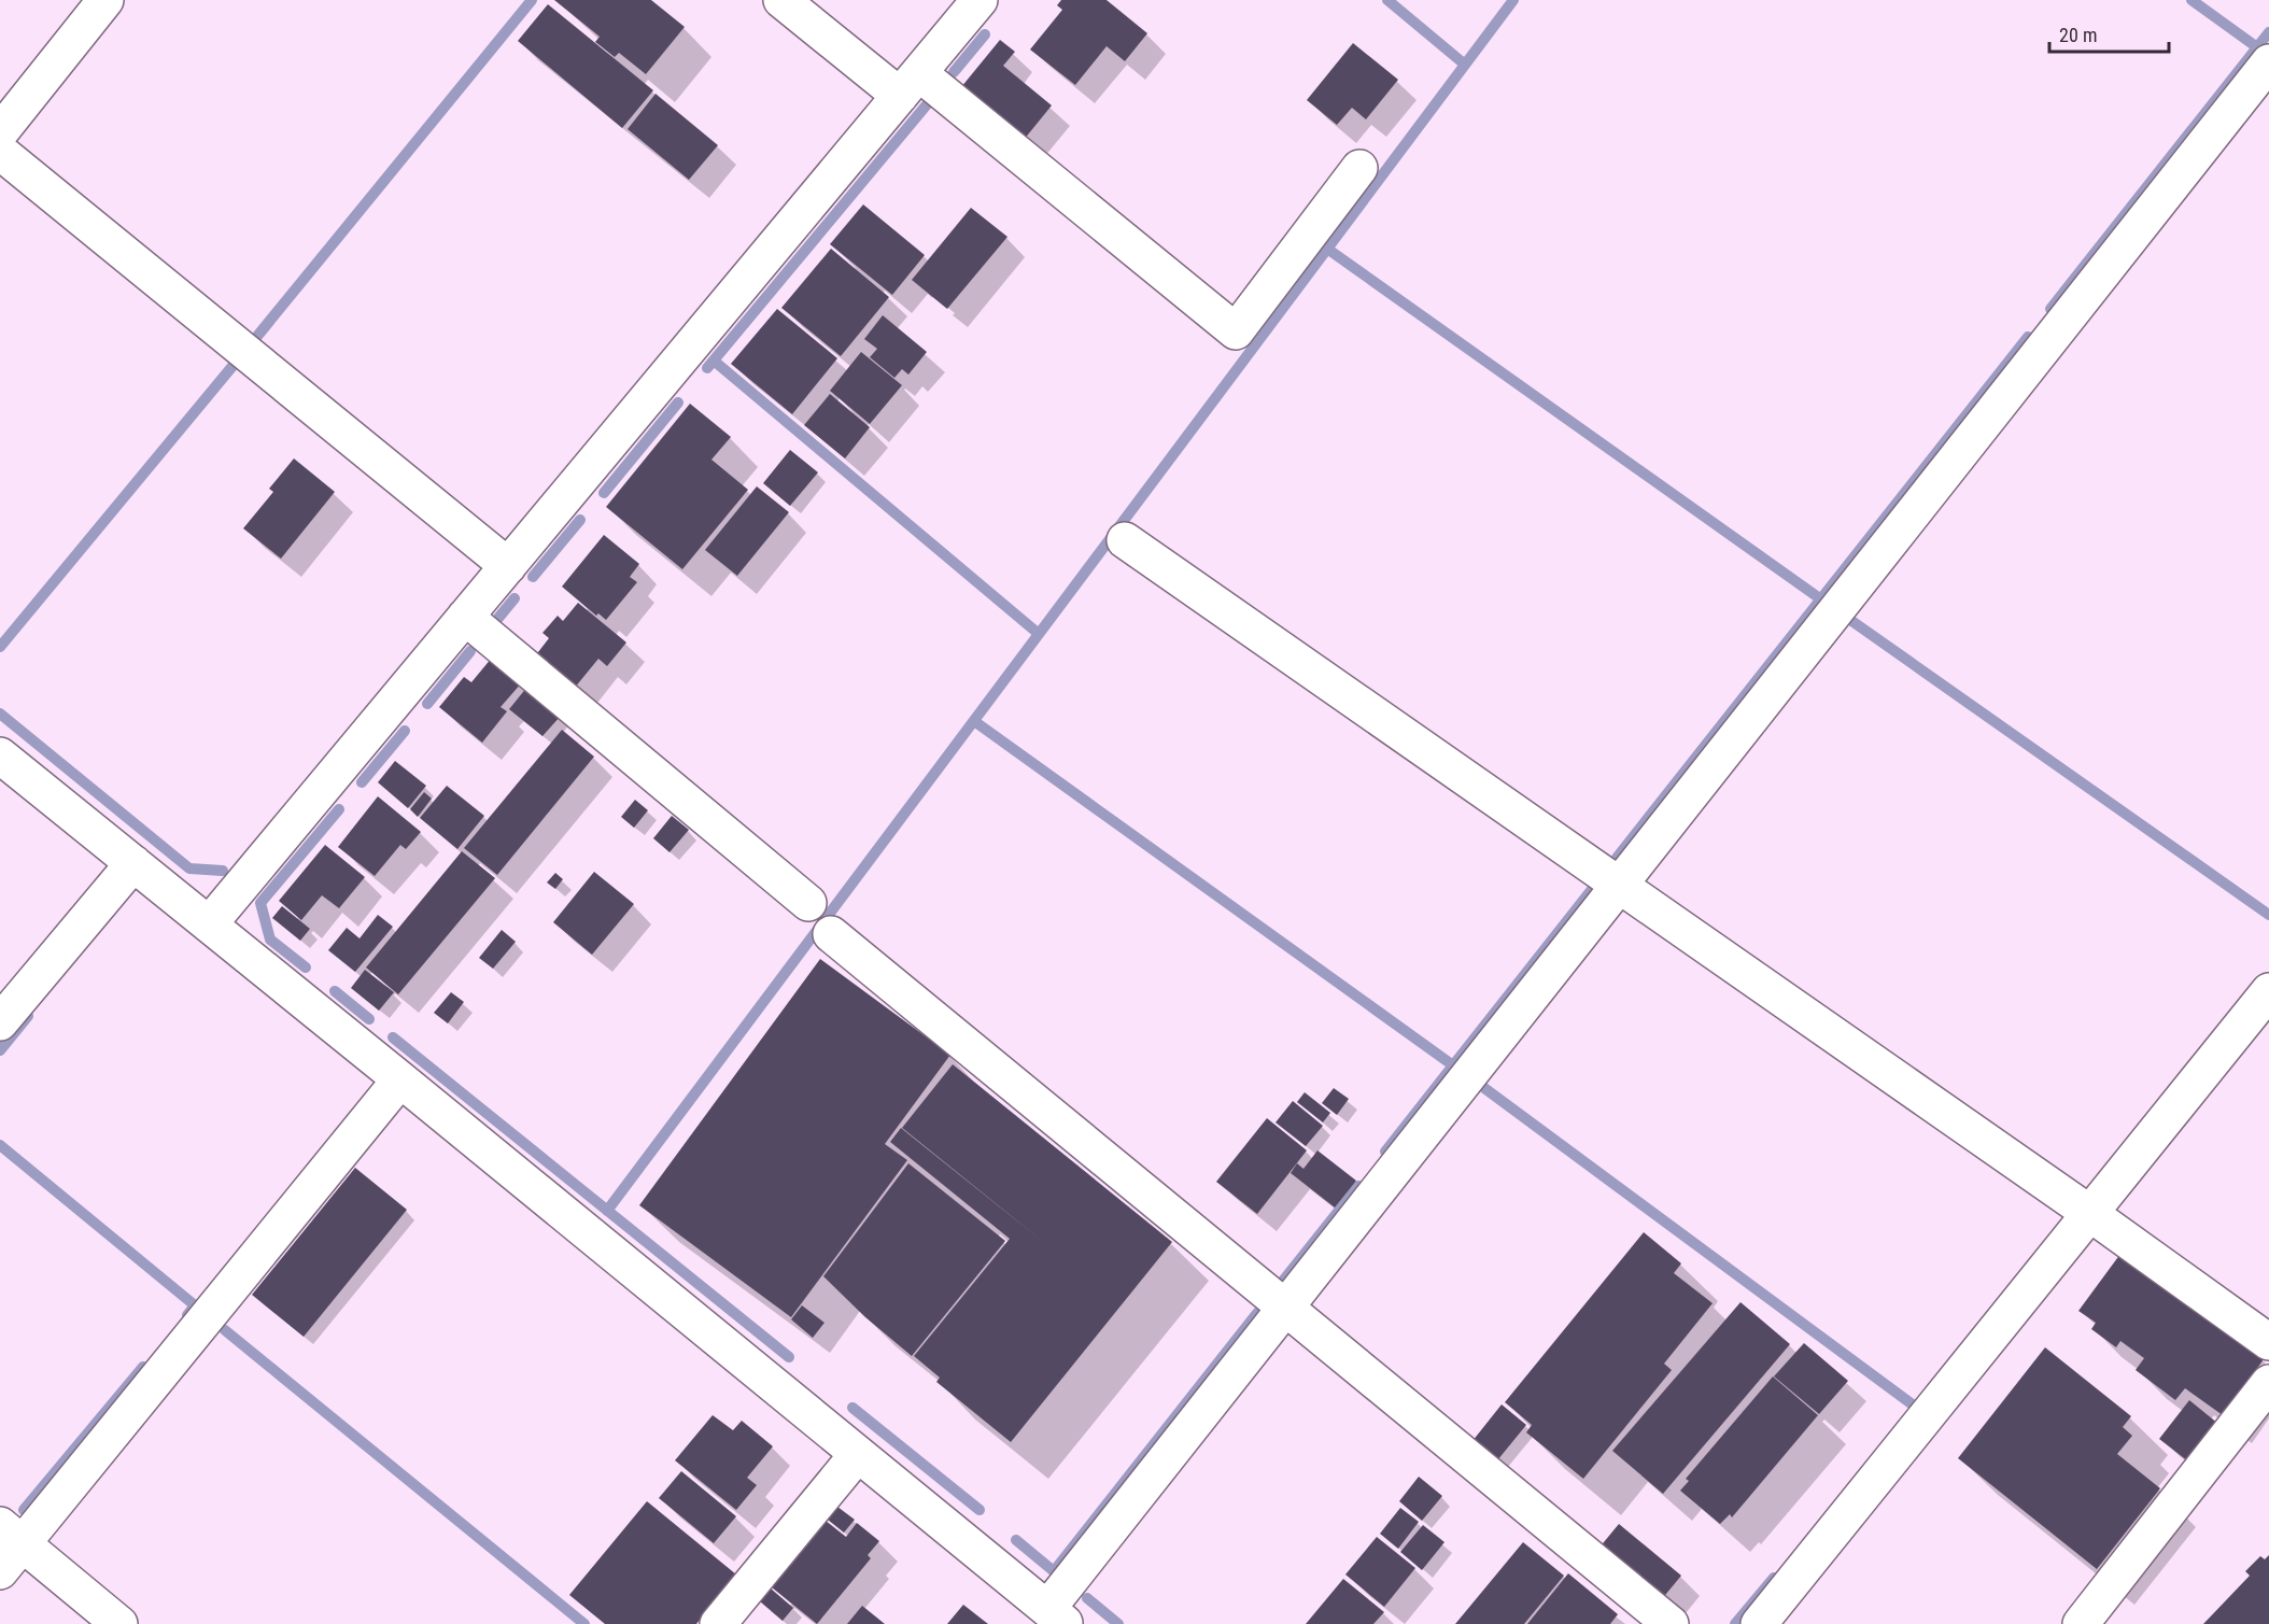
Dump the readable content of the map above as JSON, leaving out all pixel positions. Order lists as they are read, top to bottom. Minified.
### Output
{"scale_bar":"20 m"}
